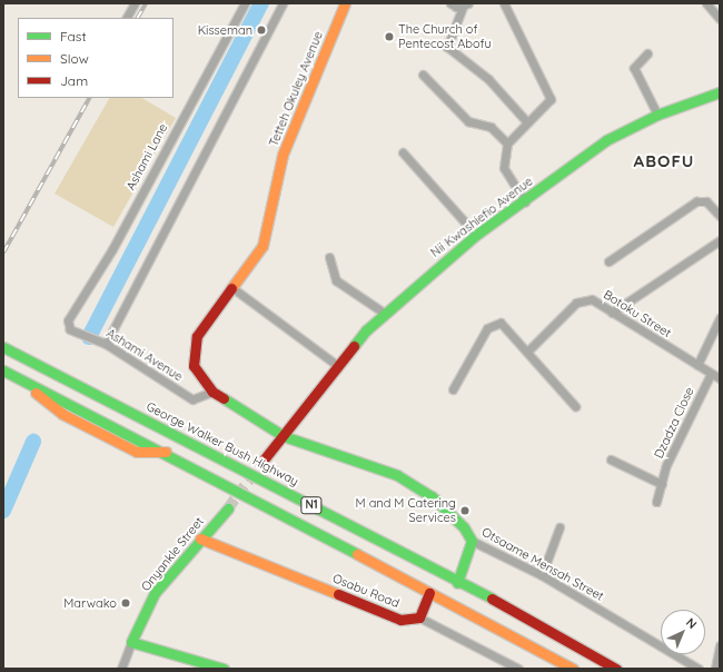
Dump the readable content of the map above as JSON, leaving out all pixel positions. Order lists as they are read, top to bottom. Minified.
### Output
{"streets":{"main road":["Tetteh Okuley Avenue","Nii Kwashiefio Avenue","George Walker Bush Highway","N1","Onyankle Street","Otsaame Mensah Street","Osabu Road"],"street":["Ashami Lane","Botoku Street","Ashami Avenue","Dzadza Close"]},"crossings":[["Tetteh Okuley Avenue","Nii Kwashiefio Avenue"],["Tetteh Okuley Avenue","Ashami Avenue"],["Tetteh Okuley Avenue","Otsaame Mensah Street"],["Ashami Lane","Ashami Avenue"],["Nii Kwashiefio Avenue","Otsaame Mensah Street"],["Botoku Street","Dzadza Close"],["Onyankle Street","Osabu Road"]],"districts":["ABOFU"],"places":["Kisseman","The Church of Pentecost Abofu","M and M Catering Services","Marwako"],"legend":["Fast","Slow","Jam"],"north":"top right"}
